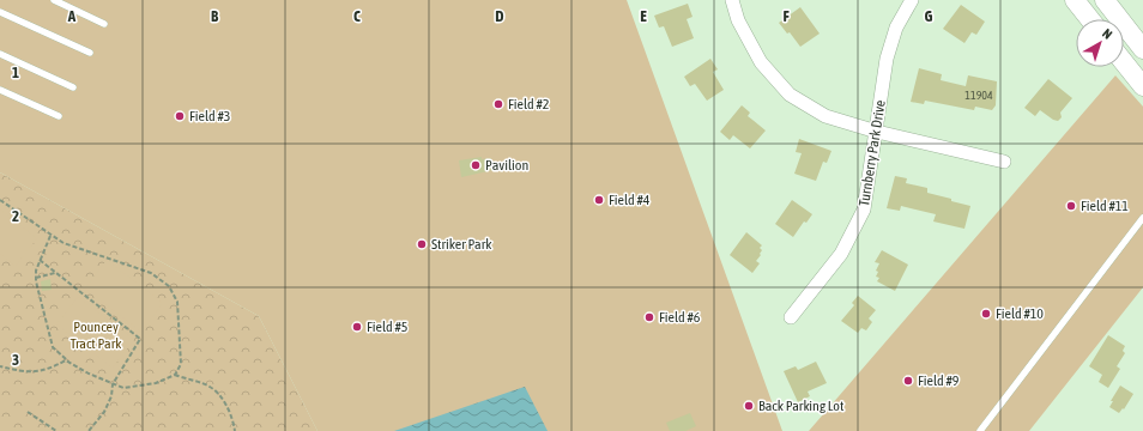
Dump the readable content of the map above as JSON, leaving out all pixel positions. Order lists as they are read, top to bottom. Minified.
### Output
{"streets":{"street":["Turnberry Park Drive"]},"parks":["Pouncey Tract Park"],"places":["Field #2","Field #3","Pavilion","Field #4","Field #11","Striker Park","Field #10","Field #6","Field #5","Field #9","Back Parking Lot"],"house_numbers":["11904"],"north":"top right","grid":{"columns":["A","B","C","D","E","F","G"],"rows":["1","2","3"]}}
